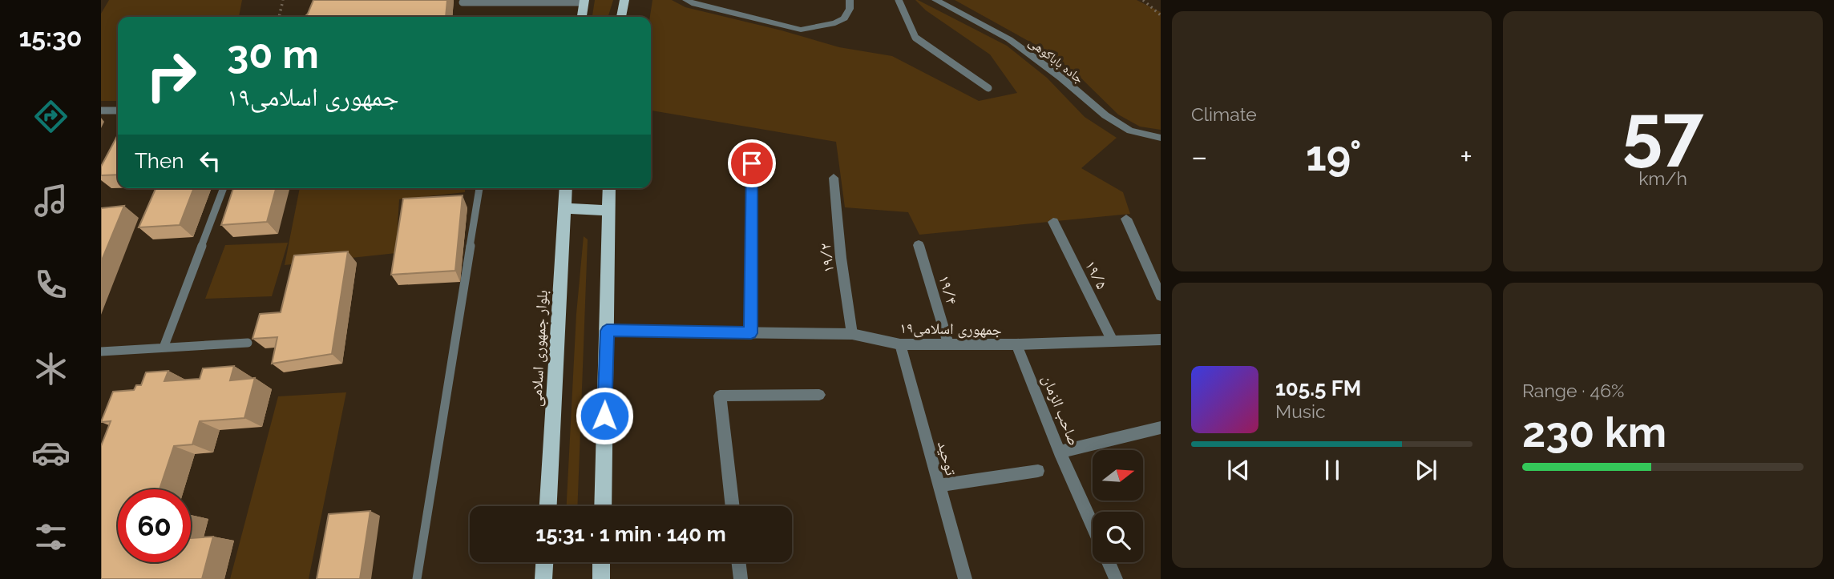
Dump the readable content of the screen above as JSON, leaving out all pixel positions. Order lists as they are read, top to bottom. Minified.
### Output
{"streets":{"main road":["بلوار جمهوری اسلامی"],"street":["جاده باباکوهی","۱۹/۲","۱۹/۵","۱۹/۴","جمهوری اسلامی۱۹","صاحب الزمان","توحید"]},"crossings":[["۱۹/۲","جمهوری اسلامی۱۹"],["۱۹/۵","جمهوری اسلامی۱۹"],["۱۹/۴","جمهوری اسلامی۱۹"],["جمهوری اسلامی۱۹","صاحب الزمان"],["جمهوری اسلامی۱۹","توحید"]],"north":"right","page":{"tabs":"15:30","tile":["Climate",["57","km/h"],["Range · 46%","230 km"]],"turn":["30 m","جمهوری اسلامی۱۹"],"heat":["−","19°","+"],"then":"Then","song":["105.5 FM","Music"],"limit":"60","trip":"15:31 · 1 min · 140 m"}}
